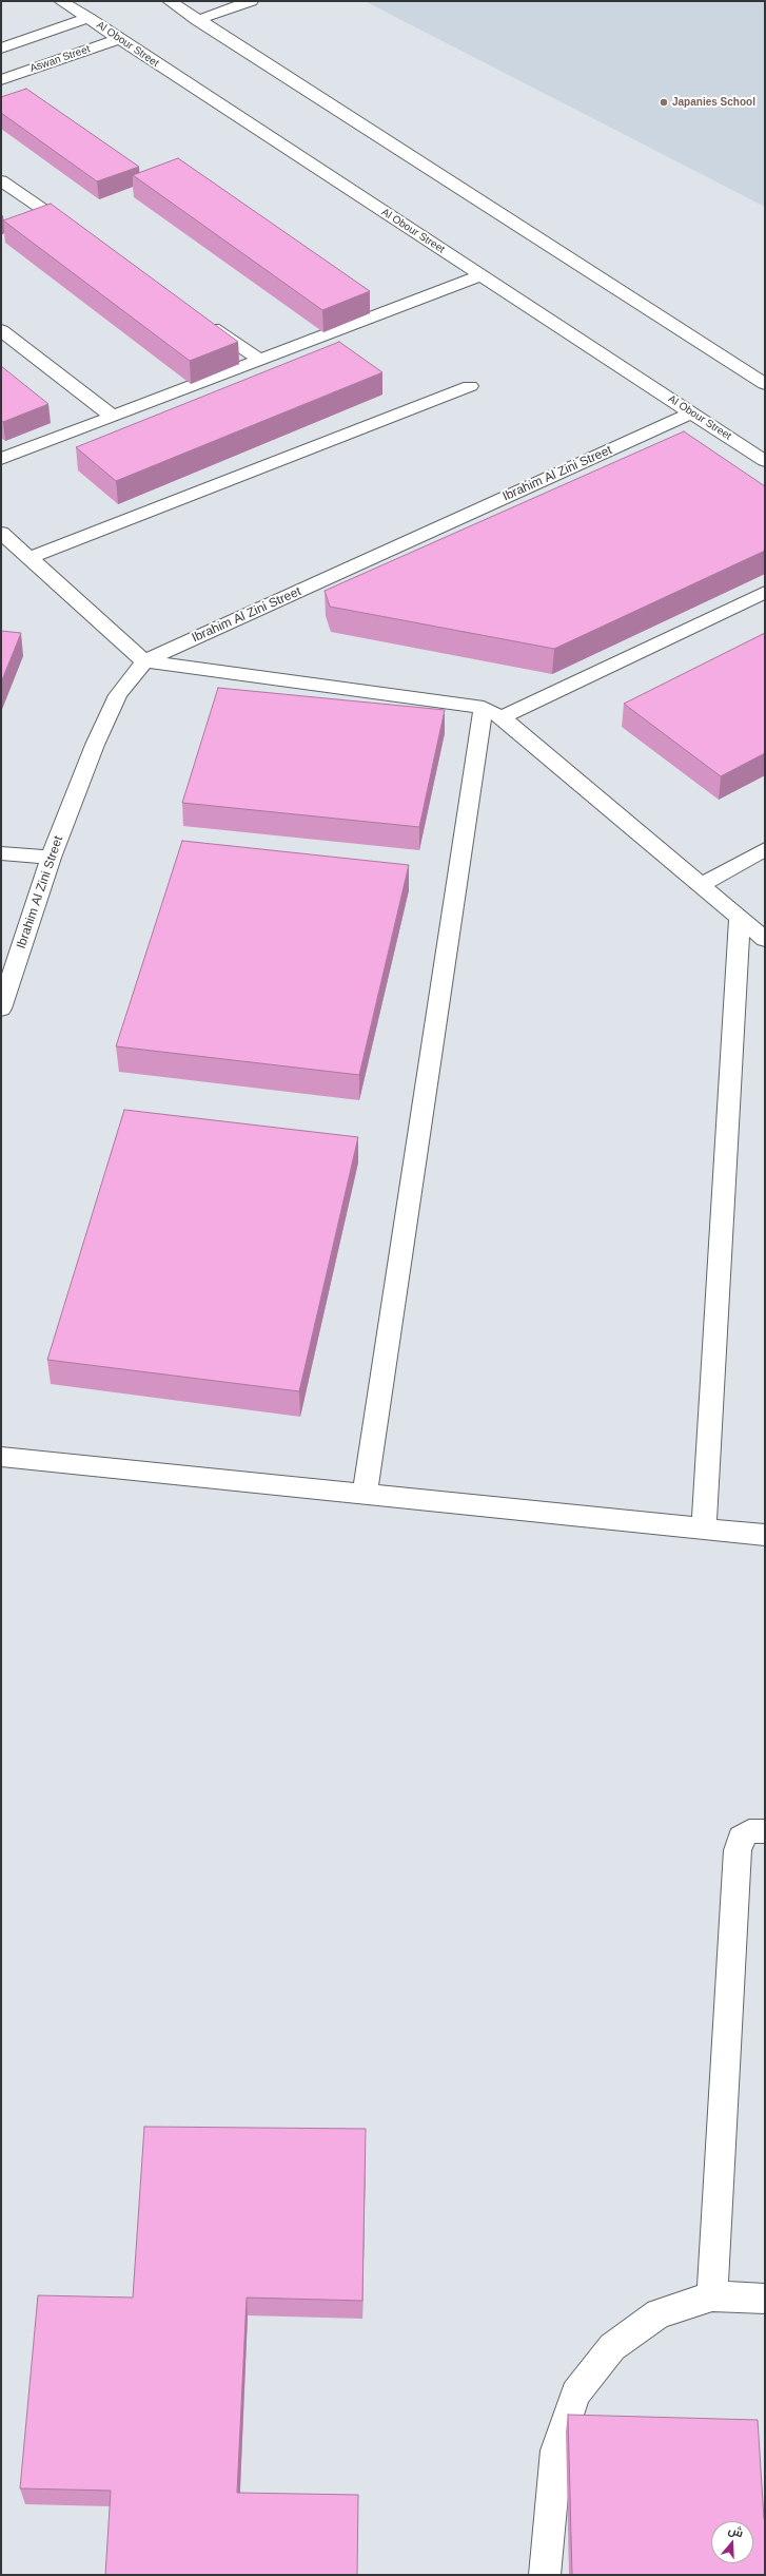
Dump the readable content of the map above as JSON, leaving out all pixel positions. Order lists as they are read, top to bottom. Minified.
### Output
{"streets":{"street":["Al Obour Street","Aswan Street","Ibrahim Al Zini Street"]},"crossings":[["Al Obour Street","Aswan Street"],["Al Obour Street","Ibrahim Al Zini Street"]],"places":["Japanies School"],"north":"top"}
